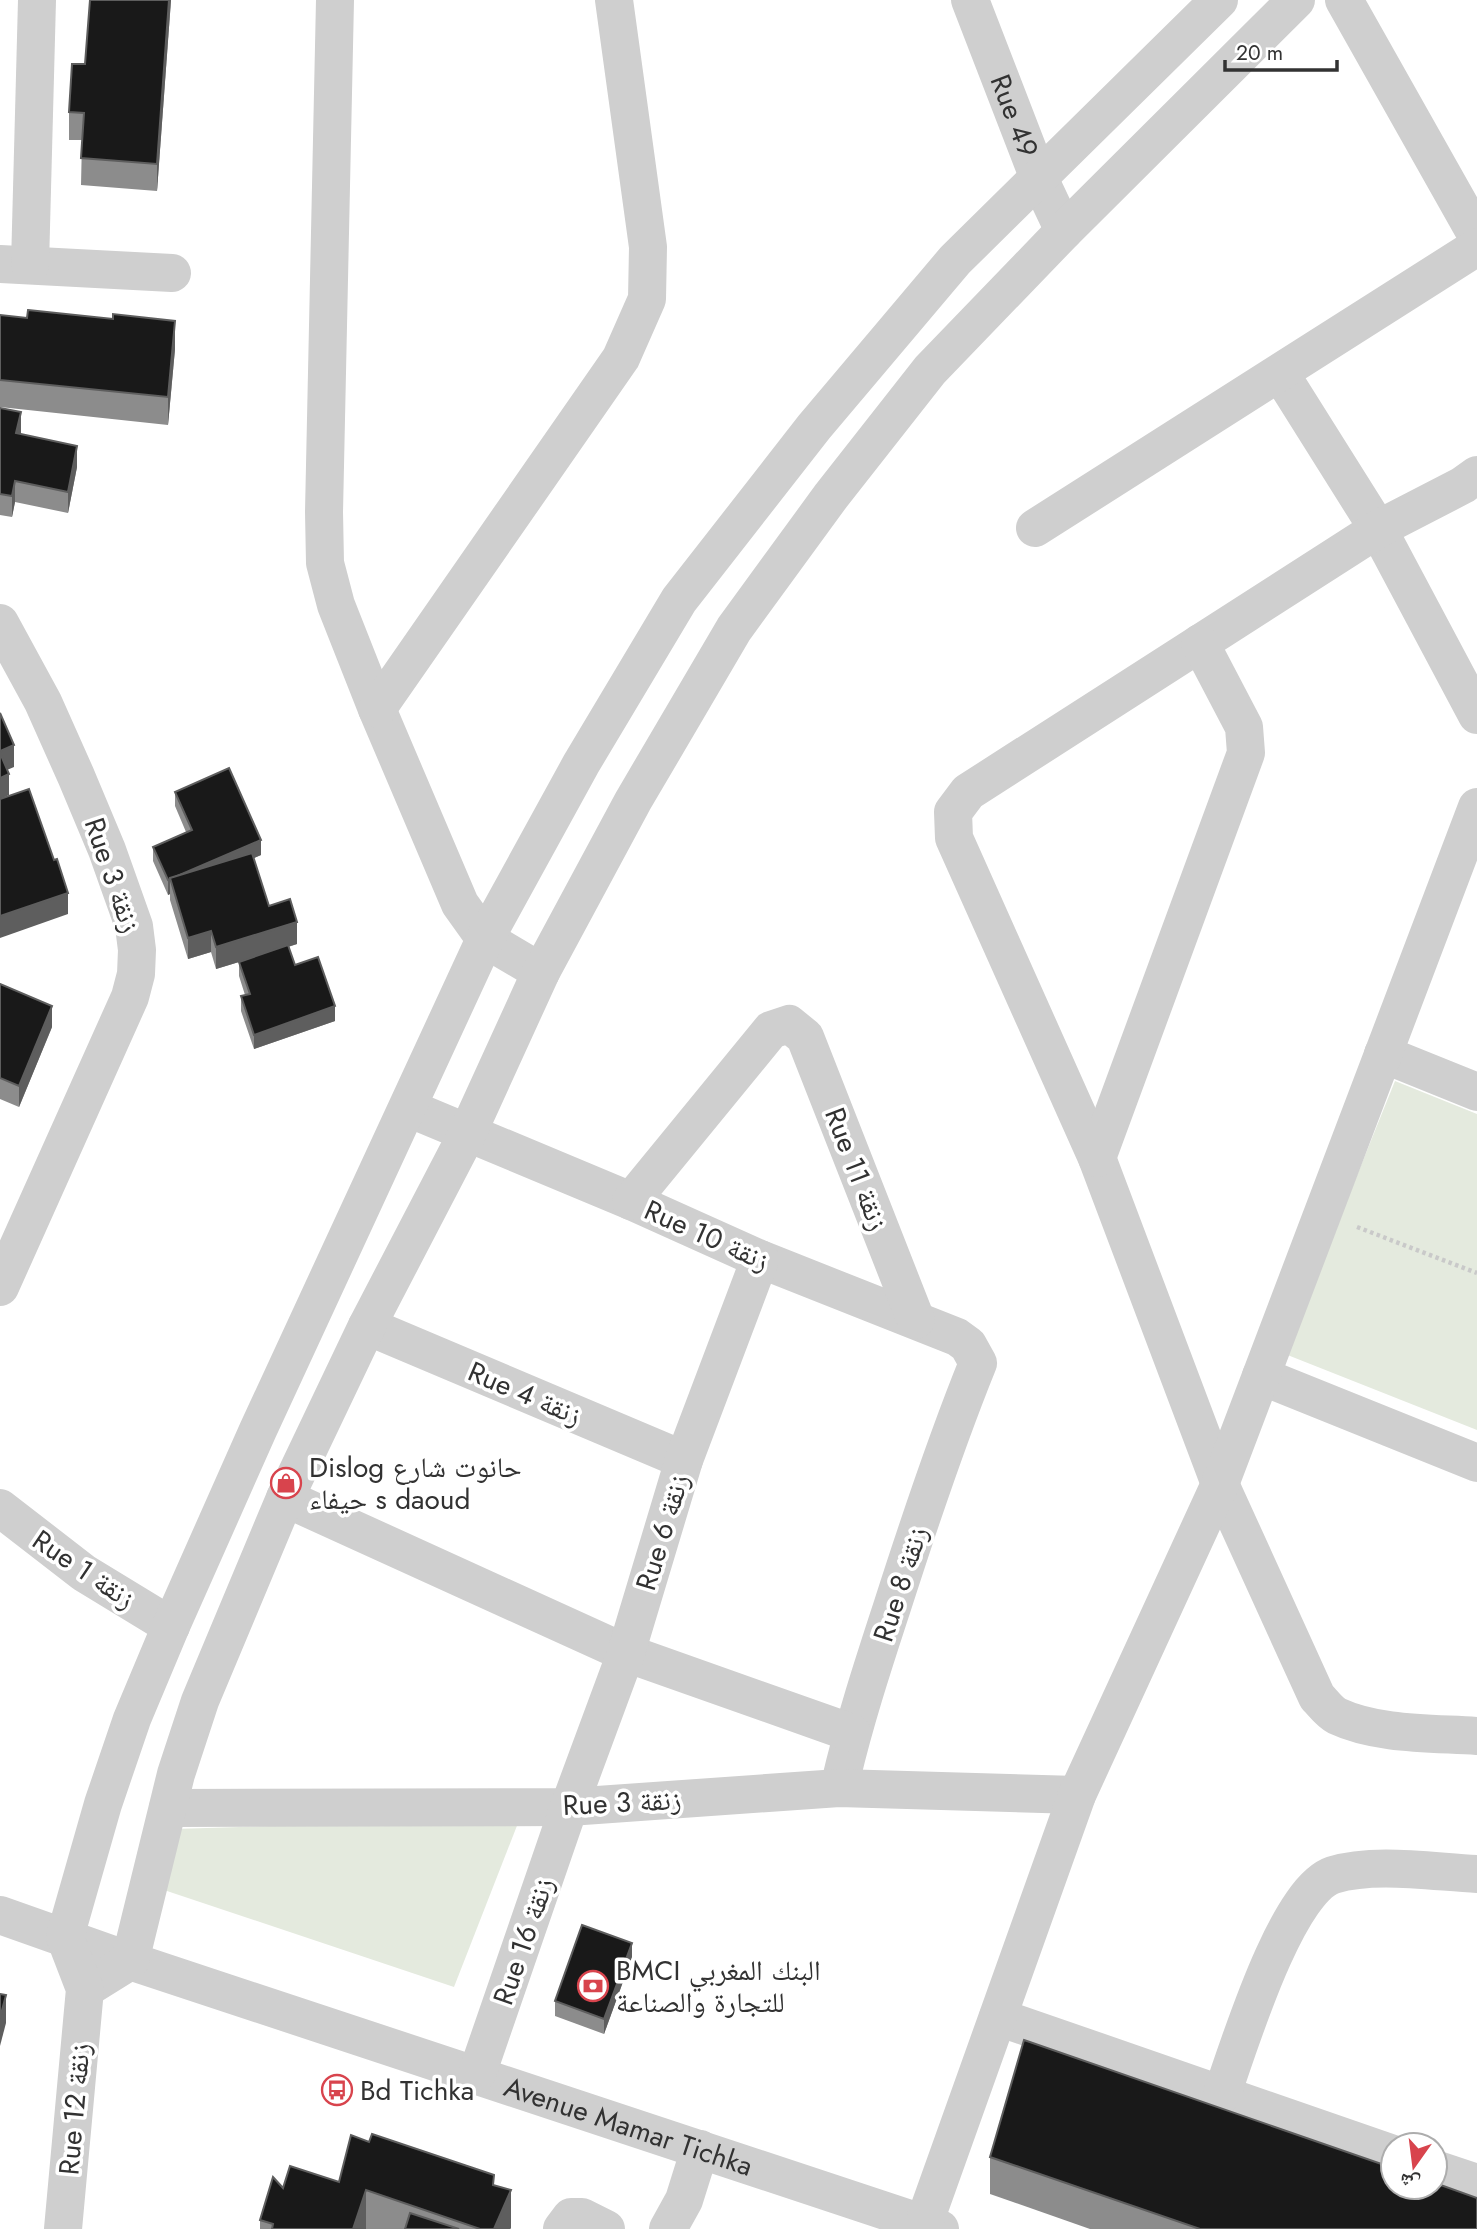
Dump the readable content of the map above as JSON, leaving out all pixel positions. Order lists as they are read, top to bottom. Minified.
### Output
{"streets":{"street":["Rue 49","Rue 3 زنقة","Rue 11 زنقة","Rue 10 زنقة","Rue 4 زنقة","Rue 6 زنقة","Rue 1 زنقة","Rue 8 زنقة","Rue 16 زنقة","Rue 12 زنقة","Avenue Mamar Tichka"]},"crossings":[["Rue 3 زنقة","Rue 6 زنقة"],["Rue 3 زنقة","Rue 8 زنقة"],["Rue 3 زنقة","Rue 16 زنقة"],["Rue 11 زنقة","Rue 10 زنقة"],["Rue 10 زنقة","Rue 6 زنقة"],["Rue 10 زنقة","Rue 8 زنقة"],["Rue 4 زنقة","Rue 6 زنقة"],["Rue 6 زنقة","Rue 16 زنقة"],["Rue 16 زنقة","Avenue Mamar Tichka"],["Rue 12 زنقة","Avenue Mamar Tichka"]],"places":{"shop":["Dislog حانوت شارع حيفاء s daoud"],"bank":["BMCI البنك المغربي للتجارة والصناعة"],"bus stop":["Bd Tichka"]},"scale_bar":"20 m","north":"bottom"}
